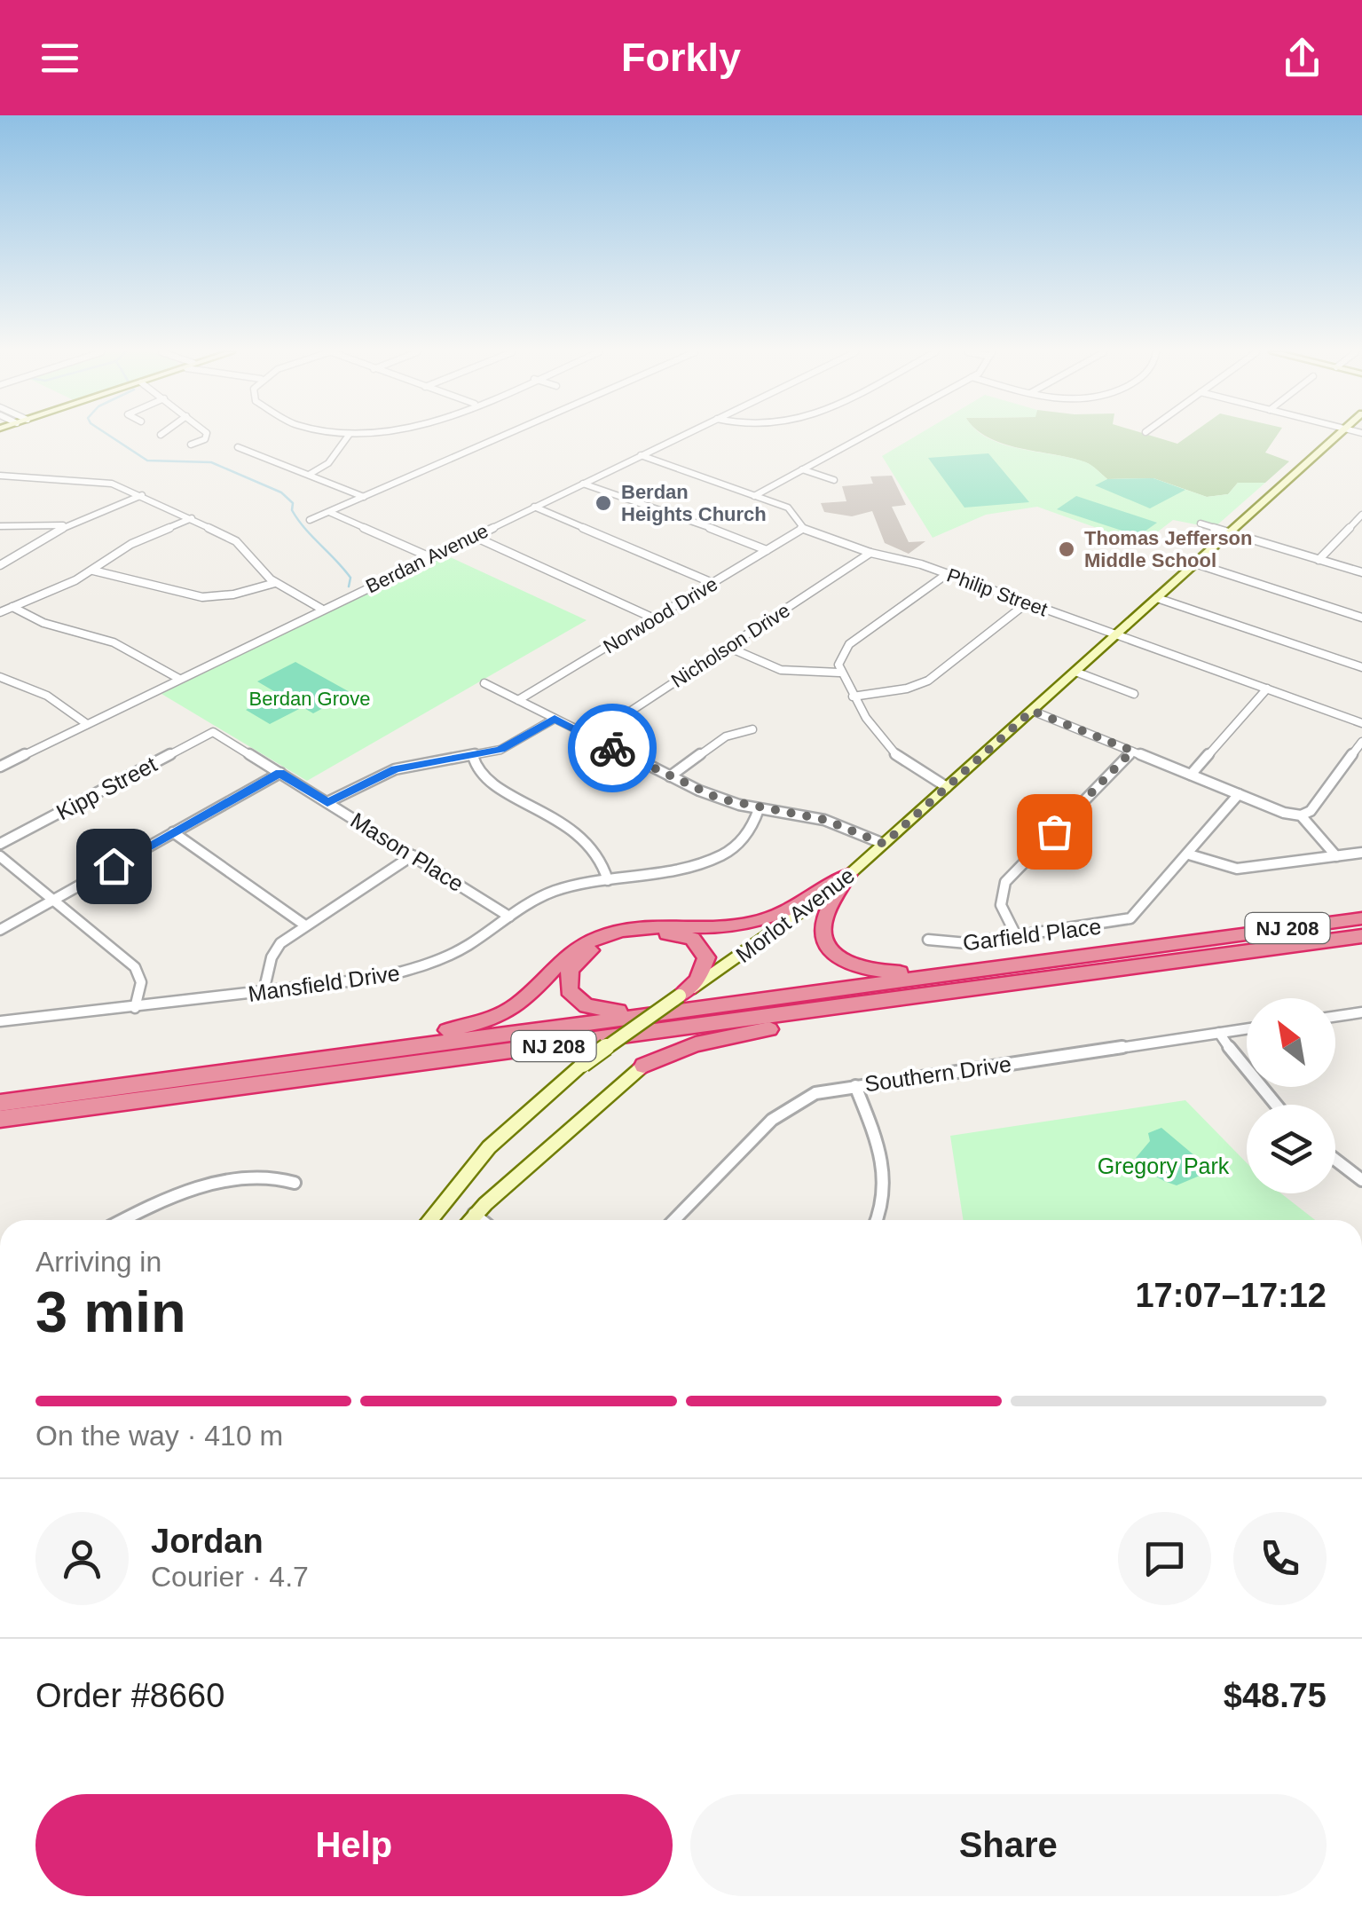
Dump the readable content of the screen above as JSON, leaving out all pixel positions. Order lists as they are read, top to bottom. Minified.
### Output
{"streets":{"highway":["NJ 208"],"street":["Berdan Avenue","Philip Street","Norwood Drive","Nicholson Drive","Kipp Street","Mason Place","Morlot Avenue","Garfield Place","Mansfield Drive","Southern Drive"]},"crossings":[["Berdan Avenue","Philip Street"],["Philip Street","Norwood Drive"],["Philip Street","Nicholson Drive"],["Philip Street","Morlot Avenue"],["Kipp Street","Mason Place"],["Mason Place","Mansfield Drive"]],"parks":["Berdan Grove","Gregory Park"],"places":["Berdan Heights Church","Thomas Jefferson Middle School"],"north":"top left","page":{"header":"Forkly","heading":["3 min","Arriving in","17:07–17:12"],"panel":["Jordan","Courier · 4.7","Order #8660","$48.75"],"bar":"On the way · 410 m","buttons":["Help","Share"]}}
